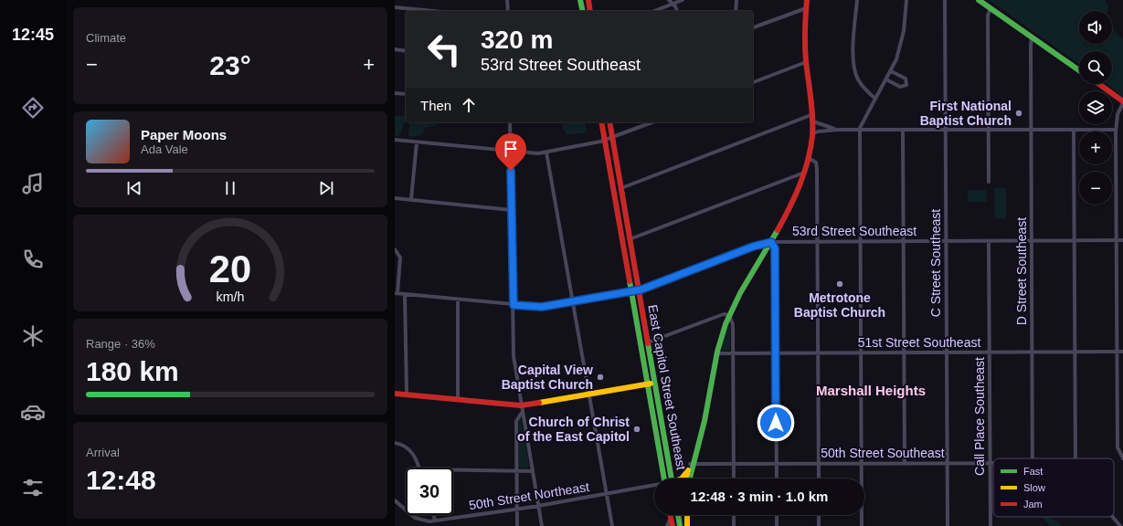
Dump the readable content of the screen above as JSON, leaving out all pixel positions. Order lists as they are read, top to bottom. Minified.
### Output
{"streets":{"main road":["East Capitol Street Southeast"],"street":["53rd Street Southeast","C Street Southeast","D Street Southeast","51st Street Southeast","Call Place Southeast","50th Street Southeast","50th Street Northeast"]},"crossings":[["53rd Street Southeast","C Street Southeast"],["53rd Street Southeast","D Street Southeast"],["53rd Street Southeast","East Capitol Street Southeast"],["53rd Street Southeast","Call Place Southeast"],["C Street Southeast","51st Street Southeast"],["C Street Southeast","50th Street Southeast"],["D Street Southeast","51st Street Southeast"],["51st Street Southeast","Call Place Southeast"],["Call Place Southeast","50th Street Southeast"]],"districts":["Marshall Heights"],"places":["First National Baptist Church","Metrotone Baptist Church","Capital View Baptist Church","Church of Christ of the East Capitol"],"legend":["Fast","Slow","Jam"],"page":{"tabs":"12:45","tile":["Climate",["Range · 36%","180 km"],["Arrival","12:48"]],"map_buttons":["+","−"],"turn":["320 m","53rd Street Southeast"],"heat":["−","23°","+"],"then":"Then","song":["Paper Moons","Ada Vale"],"limit":"30","trip":"12:48 · 3 min · 1.0 km","gauge":["20","km/h"]}}
